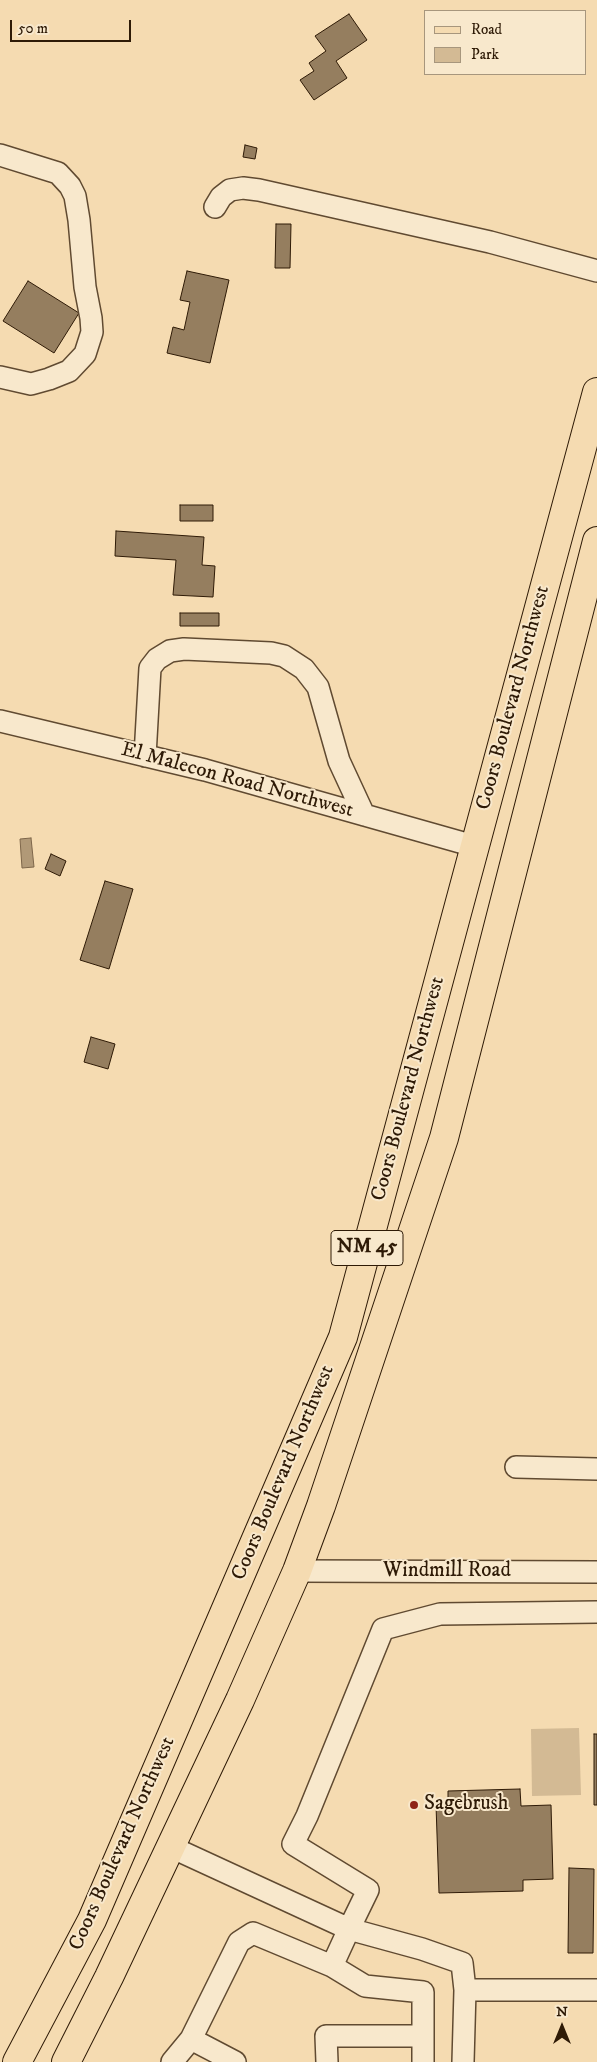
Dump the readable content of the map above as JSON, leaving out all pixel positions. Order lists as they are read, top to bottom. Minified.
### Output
{"streets":{"main road":["Coors Boulevard Northwest","NM 45"],"street":["El Malecon Road Northwest","Windmill Road"]},"crossings":[["Coors Boulevard Northwest","El Malecon Road Northwest"],["Coors Boulevard Northwest","Windmill Road"]],"places":["Sagebrush"],"legend":["Road","Park"],"scale_bar":"50 m","north":"top"}
